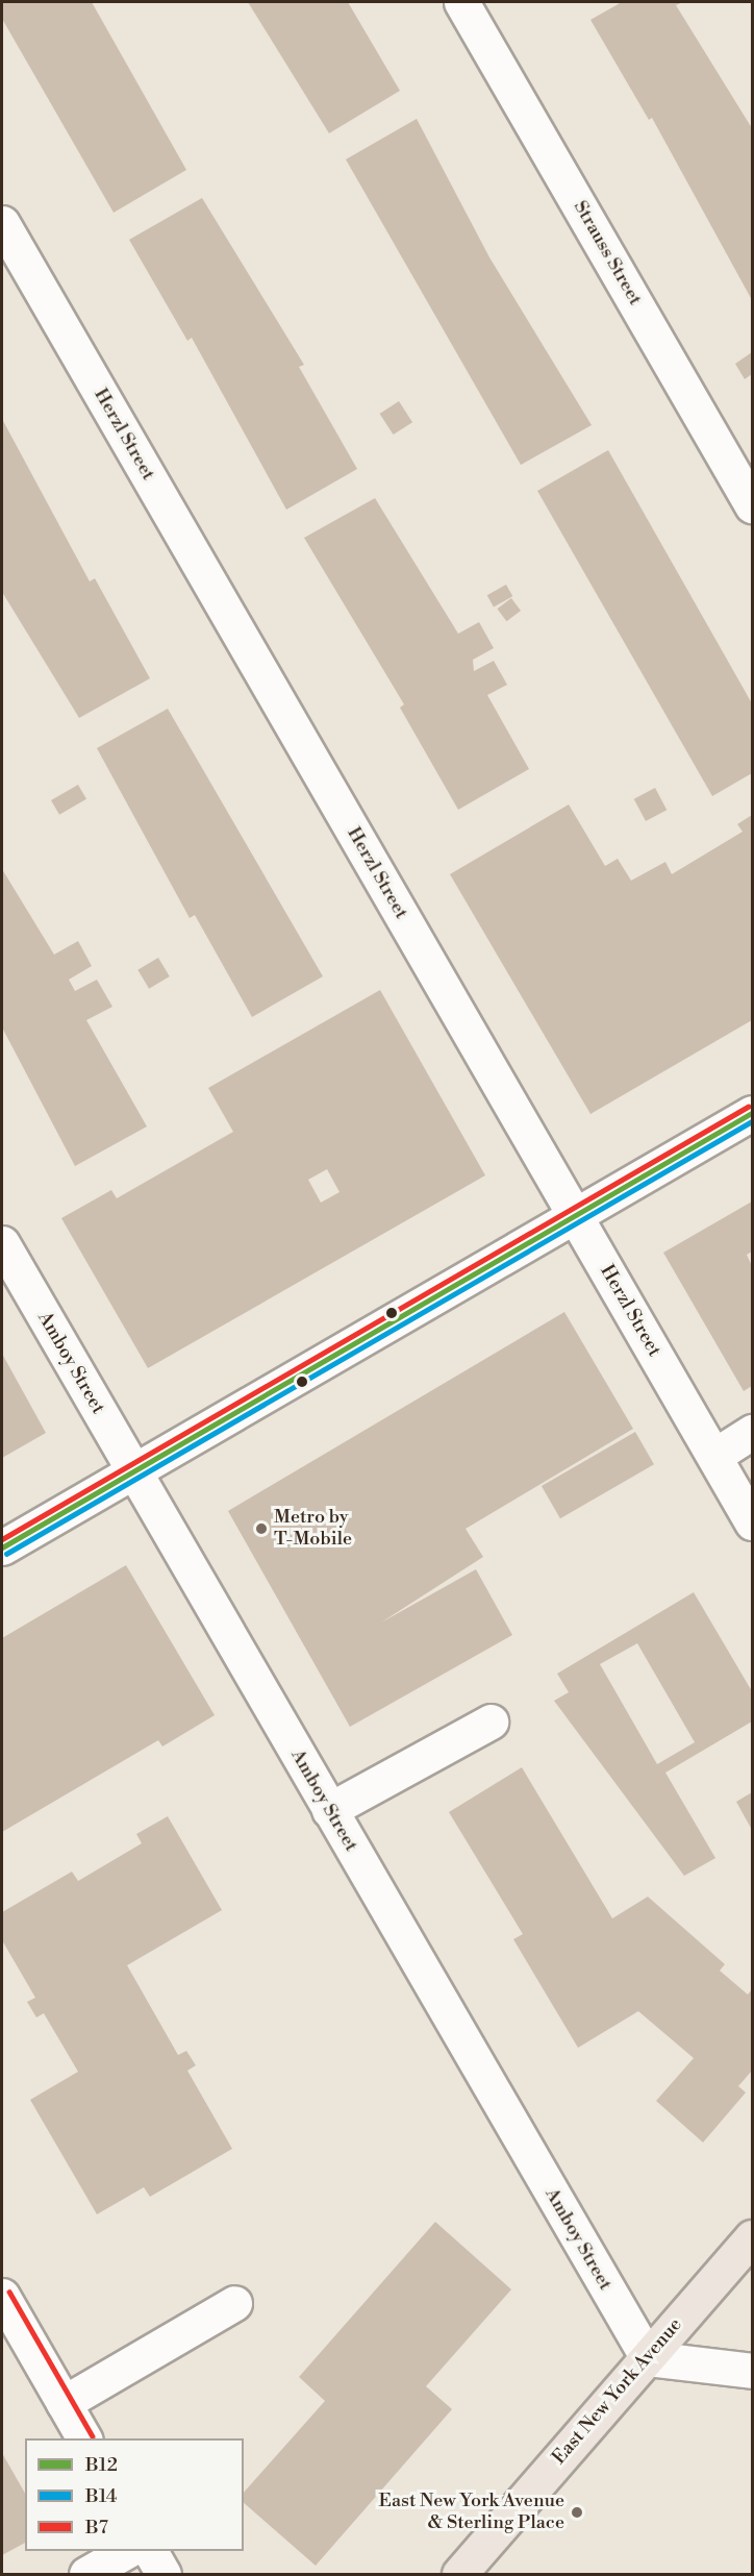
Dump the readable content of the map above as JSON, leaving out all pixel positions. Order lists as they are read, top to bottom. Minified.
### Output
{"streets":{"main road":["East New York Avenue"],"street":["Strauss Street","Herzl Street","Amboy Street"]},"crossings":[["Amboy Street","East New York Avenue"]],"places":["Metro by T-Mobile","East New York Avenue & Sterling Place"],"lines":["transit line B7","transit line B12","transit line B14"],"legend":["B12","B14","B7"]}
